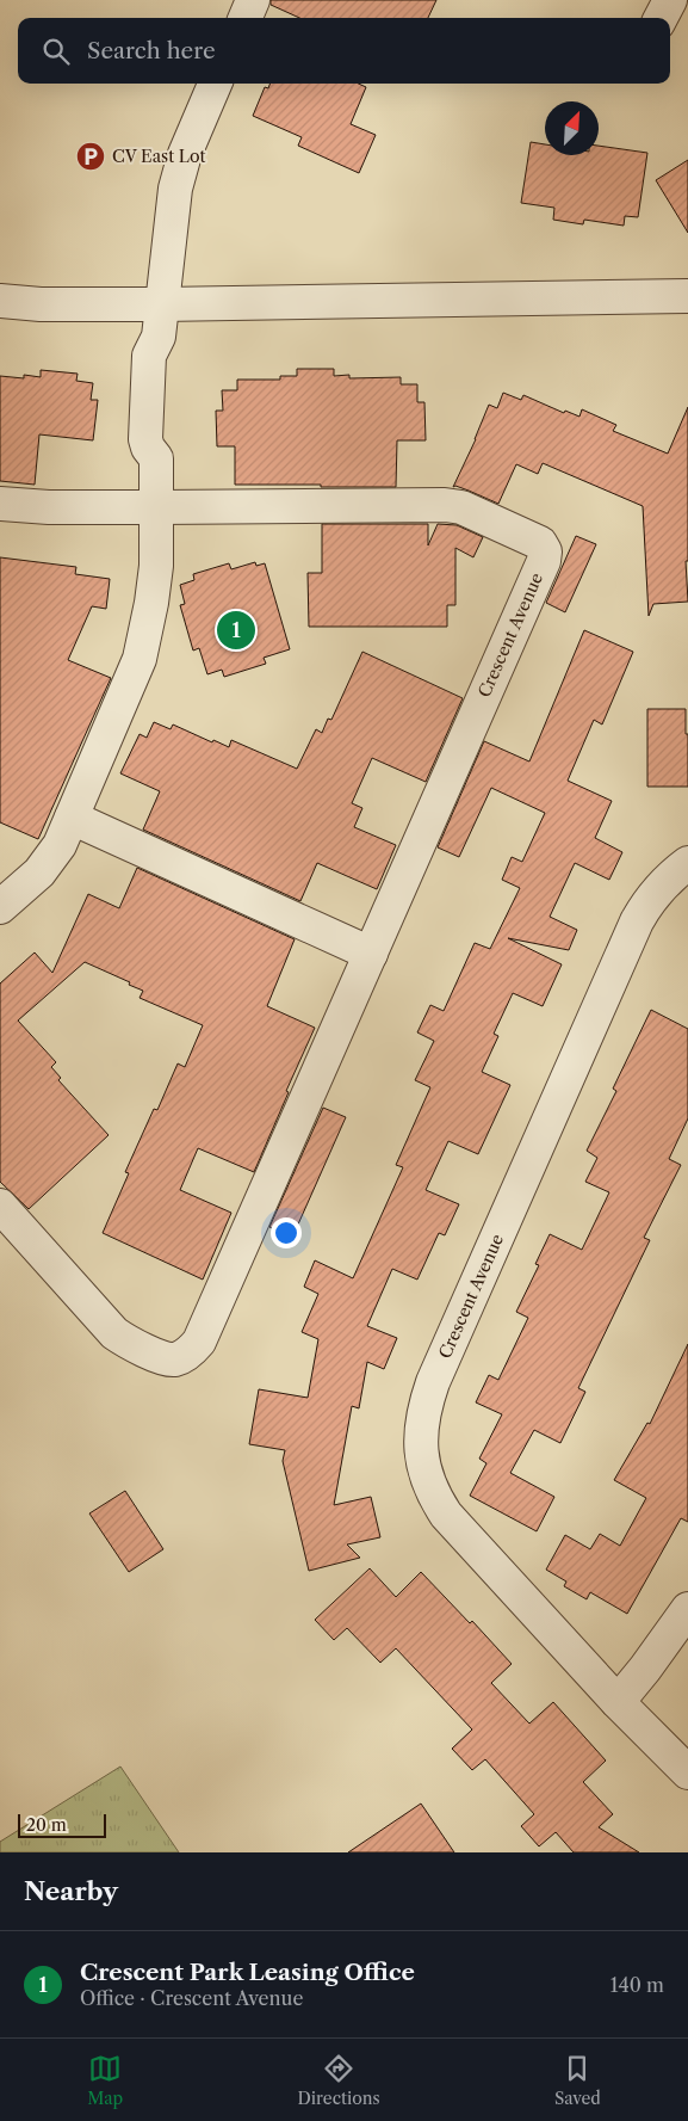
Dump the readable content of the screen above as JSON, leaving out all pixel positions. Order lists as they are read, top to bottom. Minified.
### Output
{"streets":{"street":["Crescent Avenue"]},"places":{"parking":["CV East Lot"]},"scale_bar":"20 m","north":"top right","page":{"search":"Search here","pins":"1","scale":"20 m","heading":"Nearby","list":[{"mark":"1","name":"Crescent Park Leasing Office","note":"Office · Crescent Avenue","value":"140 m"}],"nav":["Map","Directions","Saved"]}}
